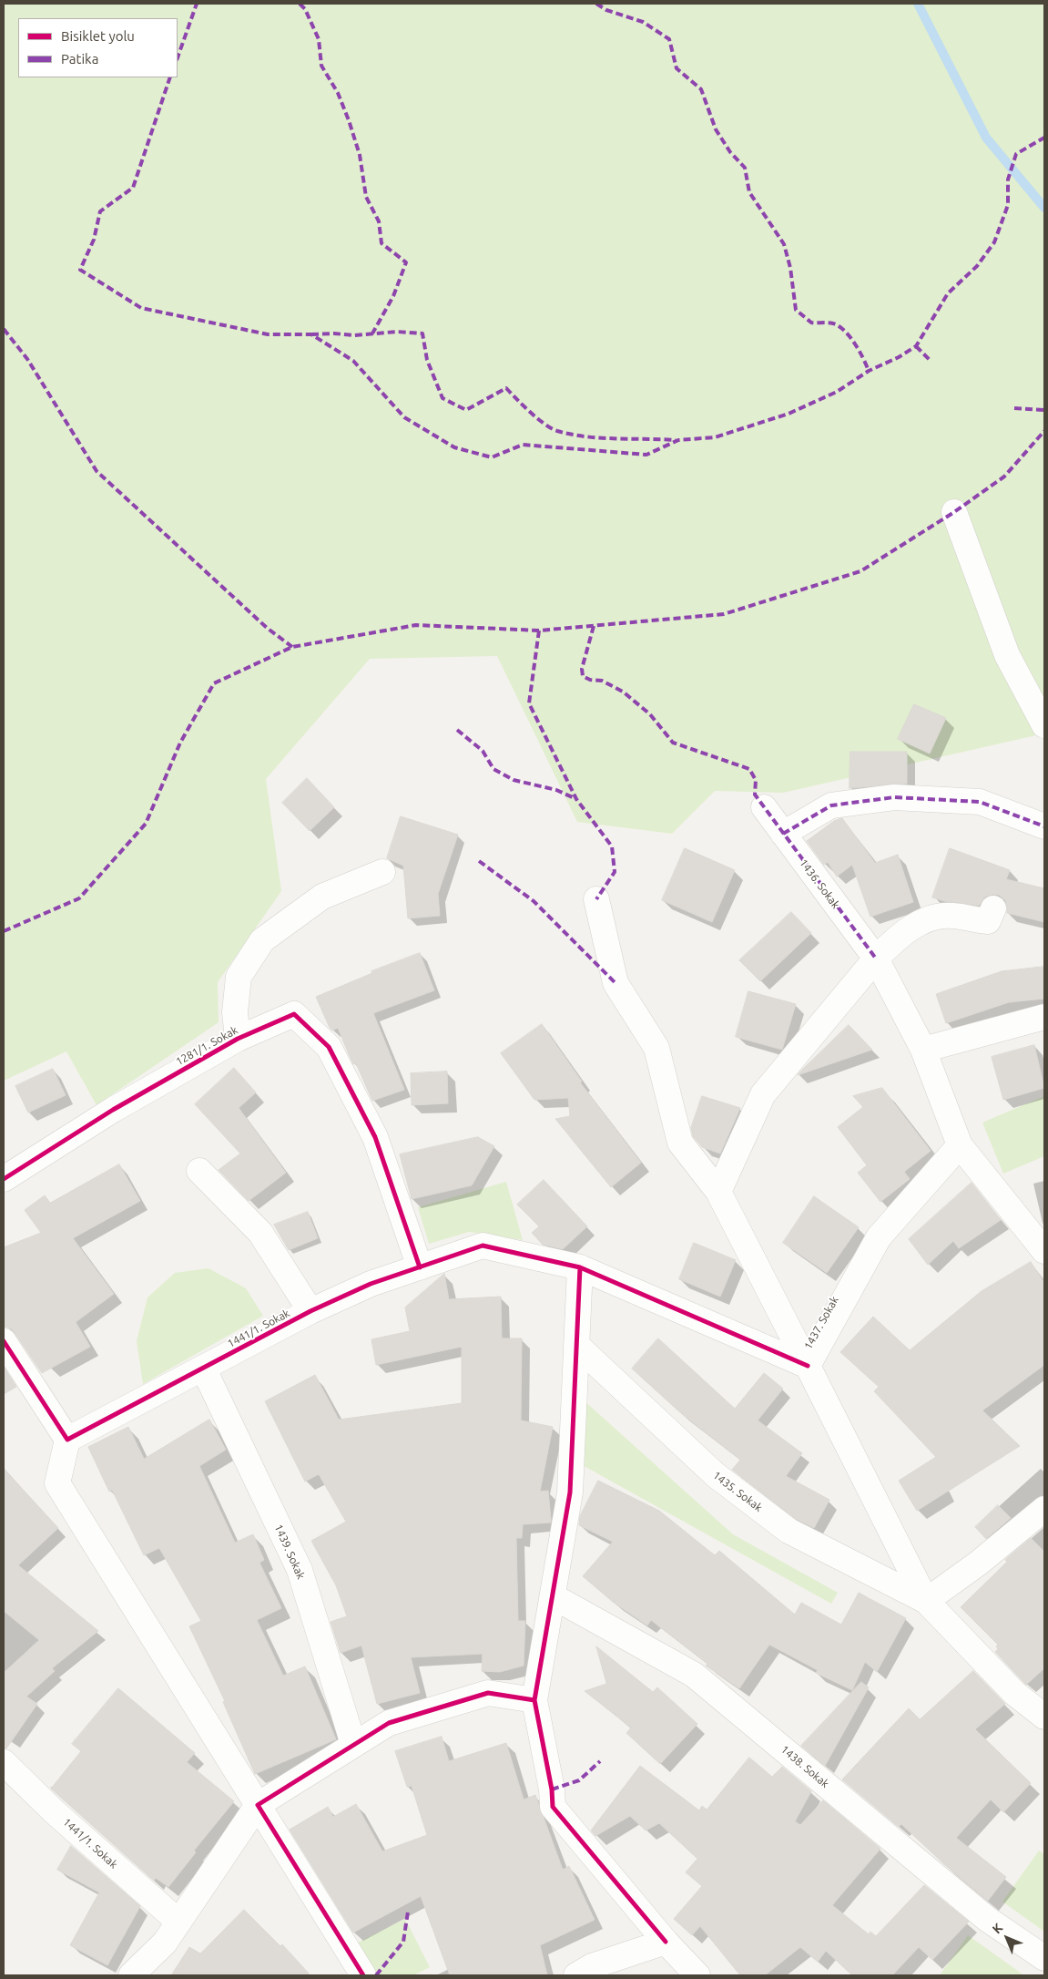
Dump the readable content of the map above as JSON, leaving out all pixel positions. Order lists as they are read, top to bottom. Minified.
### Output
{"streets":{"street":["1436. Sokak","1281/1. Sokak","1437. Sokak","1441/1. Sokak","1435. Sokak","1439. Sokak","1438. Sokak"]},"crossings":[["1436. Sokak","1437. Sokak"],["1281/1. Sokak","1441/1. Sokak"],["1437. Sokak","1441/1. Sokak"],["1437. Sokak","1435. Sokak"],["1441/1. Sokak","1439. Sokak"]],"legend":["Bisiklet yolu","Patika"],"north":"top left"}
